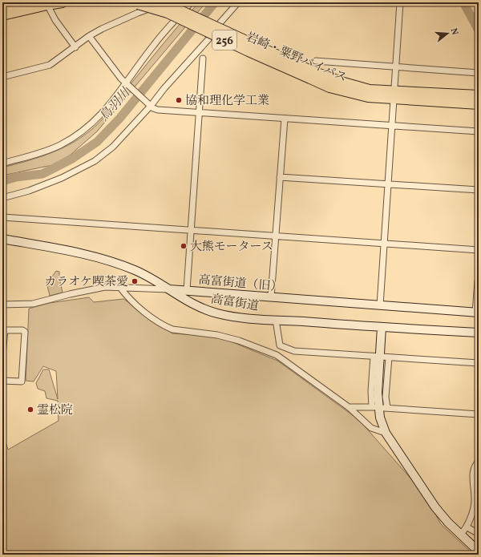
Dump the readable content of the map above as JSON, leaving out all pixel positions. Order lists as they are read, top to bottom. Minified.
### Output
{"streets":{"highway":["256","岩崎・粟野バイパス"],"street":["高富街道（旧）","高富街道"]},"crossings":[["高富街道（旧）","高富街道"]],"water":["鳥羽川"],"places":["協和理化学工業","大熊モータース","カラオケ喫茶愛","霊松院"],"north":"right"}
